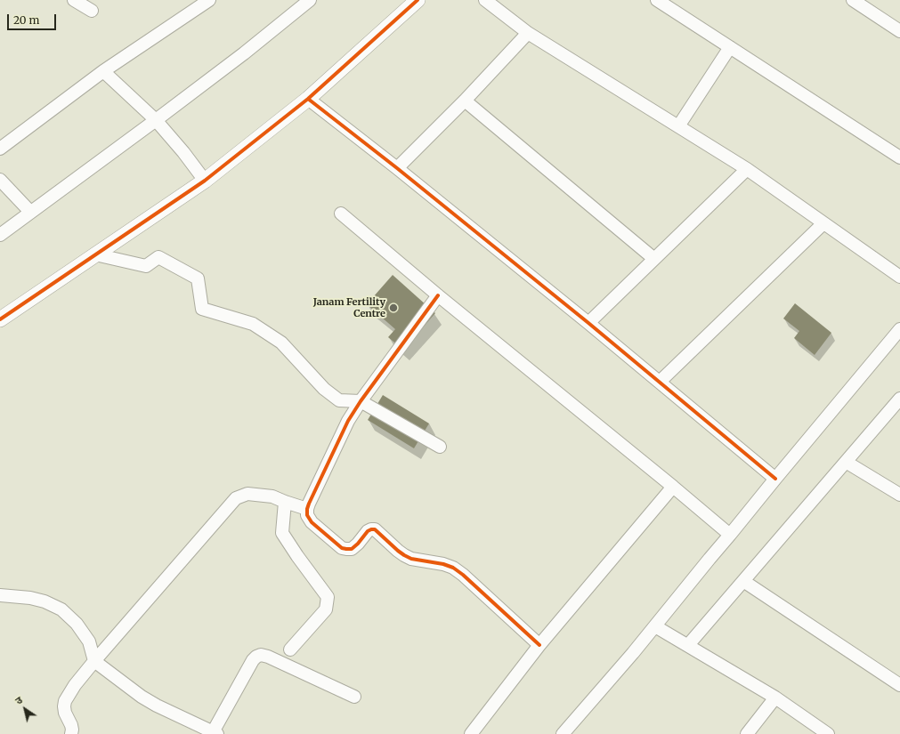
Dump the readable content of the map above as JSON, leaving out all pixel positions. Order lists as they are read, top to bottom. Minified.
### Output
{"places":["Janam Fertility Centre"],"scale_bar":"20 m","north":"top left"}
